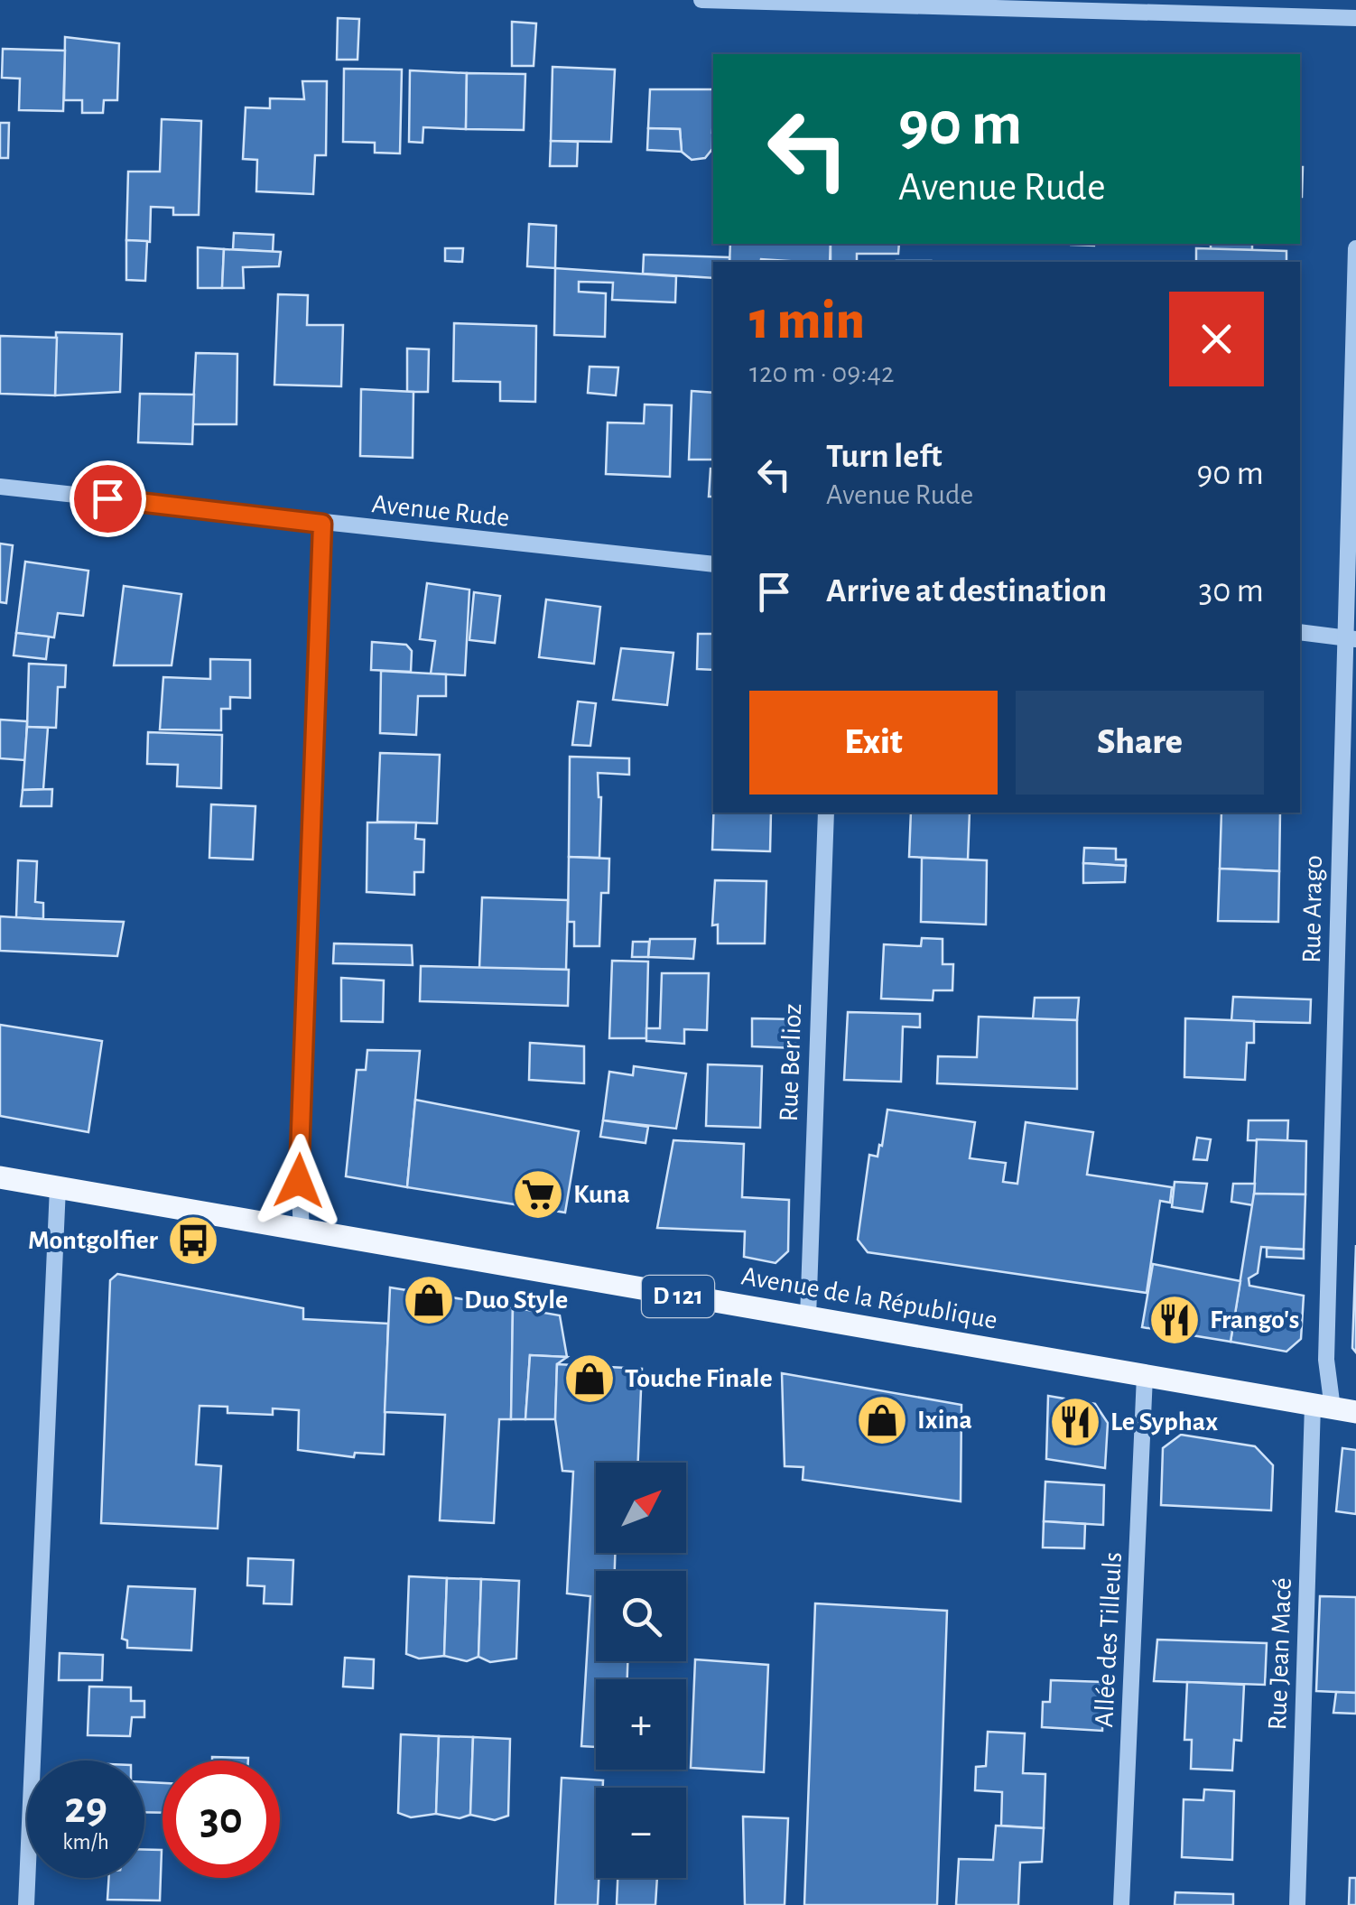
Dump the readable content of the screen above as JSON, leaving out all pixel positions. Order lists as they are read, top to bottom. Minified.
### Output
{"streets":{"main road":["D 121","Avenue de la République"],"street":["Avenue Rude","Rue Arago","Rue Berlioz","Allée des Tilleuls","Rue Jean Macé"]},"crossings":[["Rue Arago","Avenue de la République"],["Rue Arago","Rue Jean Macé"],["Rue Berlioz","Avenue de la République"],["Avenue de la République","Allée des Tilleuls"],["Avenue de la République","Rue Jean Macé"]],"places":{"supermarket":["Kuna"],"bus stop":["Montgolfier"],"shop":["Duo Style","Touche Finale","Ixina"],"restaurant":["Frango's","Le Syphax"]},"north":"top right","page":{"turn":["90 m","Avenue Rude"],"heading":["1 min","120 m · 09:42"],"list":[{"name":"Turn left","note":"Avenue Rude","value":"90 m"},{"name":"Arrive at destination","value":"30 m"}],"buttons":["Exit","Share"],"map_buttons":["+","−"],"speed":"29 km/h","limit":"30"}}
